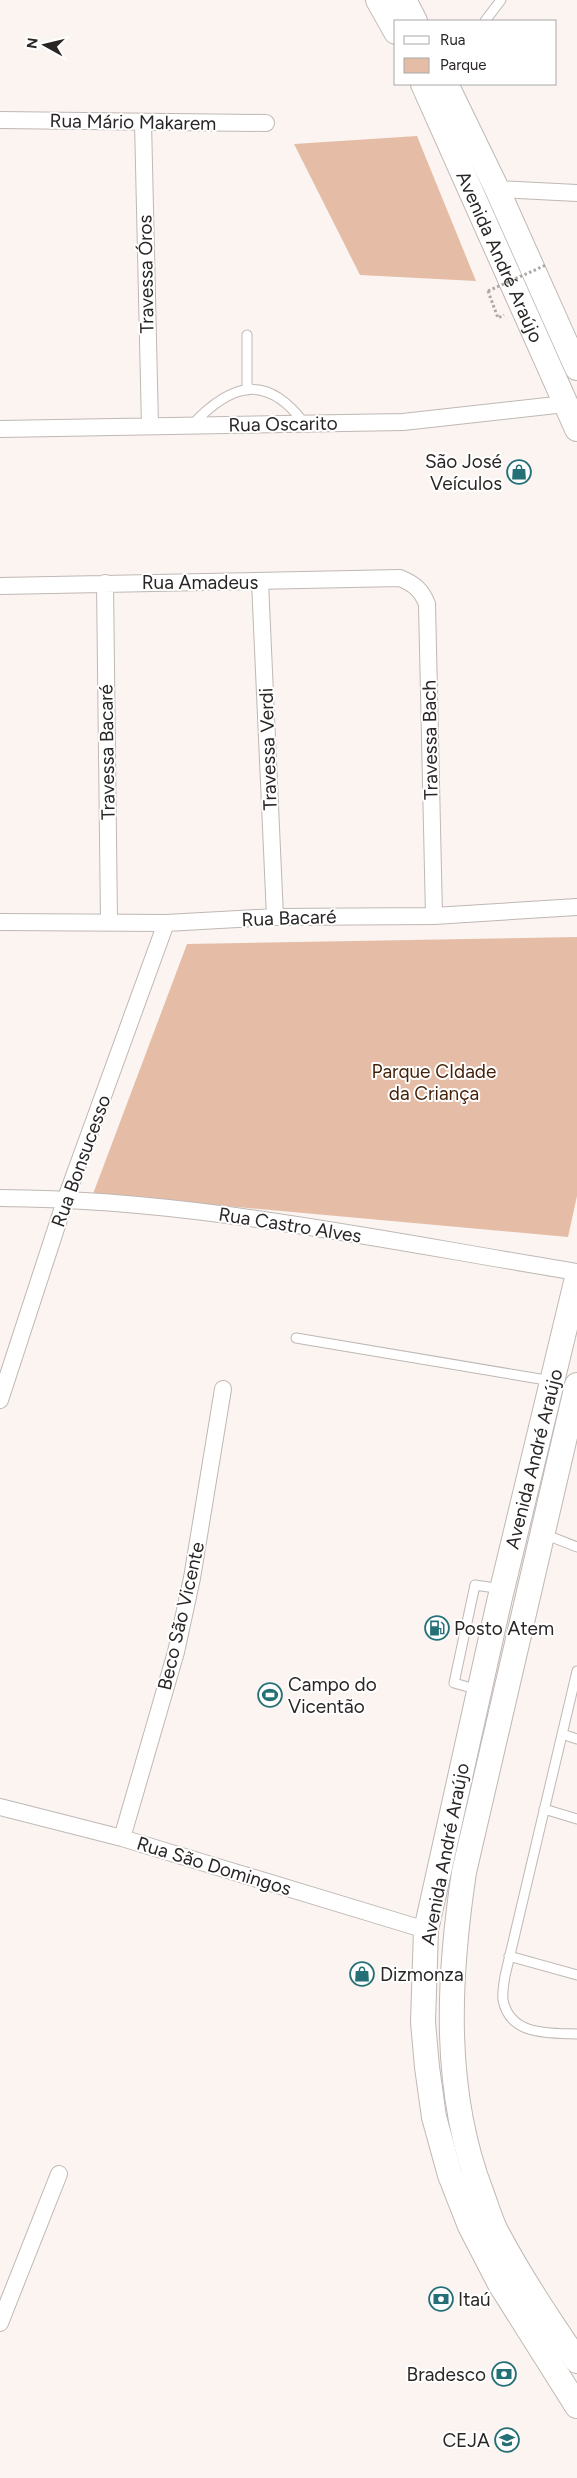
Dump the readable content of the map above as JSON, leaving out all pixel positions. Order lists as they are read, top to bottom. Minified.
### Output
{"streets":{"main road":["Avenida André Araújo"],"street":["Rua Mário Makarem","Travessa Óros","Rua Oscarito","Rua Amadeus","Travessa Bach","Travessa Verdi","Travessa Bacaré","Rua Bacaré","Rua Bonsucesso","Rua Castro Alves","Beco São Vicente","Rua São Domingos"]},"crossings":[["Rua Mário Makarem","Travessa Óros"],["Avenida André Araújo","Rua Oscarito"],["Avenida André Araújo","Rua São Domingos"],["Travessa Óros","Rua Oscarito"],["Rua Amadeus","Travessa Bach"],["Rua Amadeus","Travessa Verdi"],["Rua Amadeus","Travessa Bacaré"],["Travessa Bach","Rua Bacaré"],["Travessa Verdi","Rua Bacaré"],["Travessa Bacaré","Rua Bacaré"],["Rua Bacaré","Rua Bonsucesso"],["Rua Bonsucesso","Rua Castro Alves"],["Beco São Vicente","Rua São Domingos"]],"parks":["Parque CIdade da Criança"],"places":{"shop":["São José Veículos","Dizmonza"],"fuel station":["Posto Atem"],"sports":["Campo do Vicentão"],"bank":["Itaú","Bradesco"],"school or university":["CEJA"]},"legend":["Rua","Parque"],"north":"left"}
